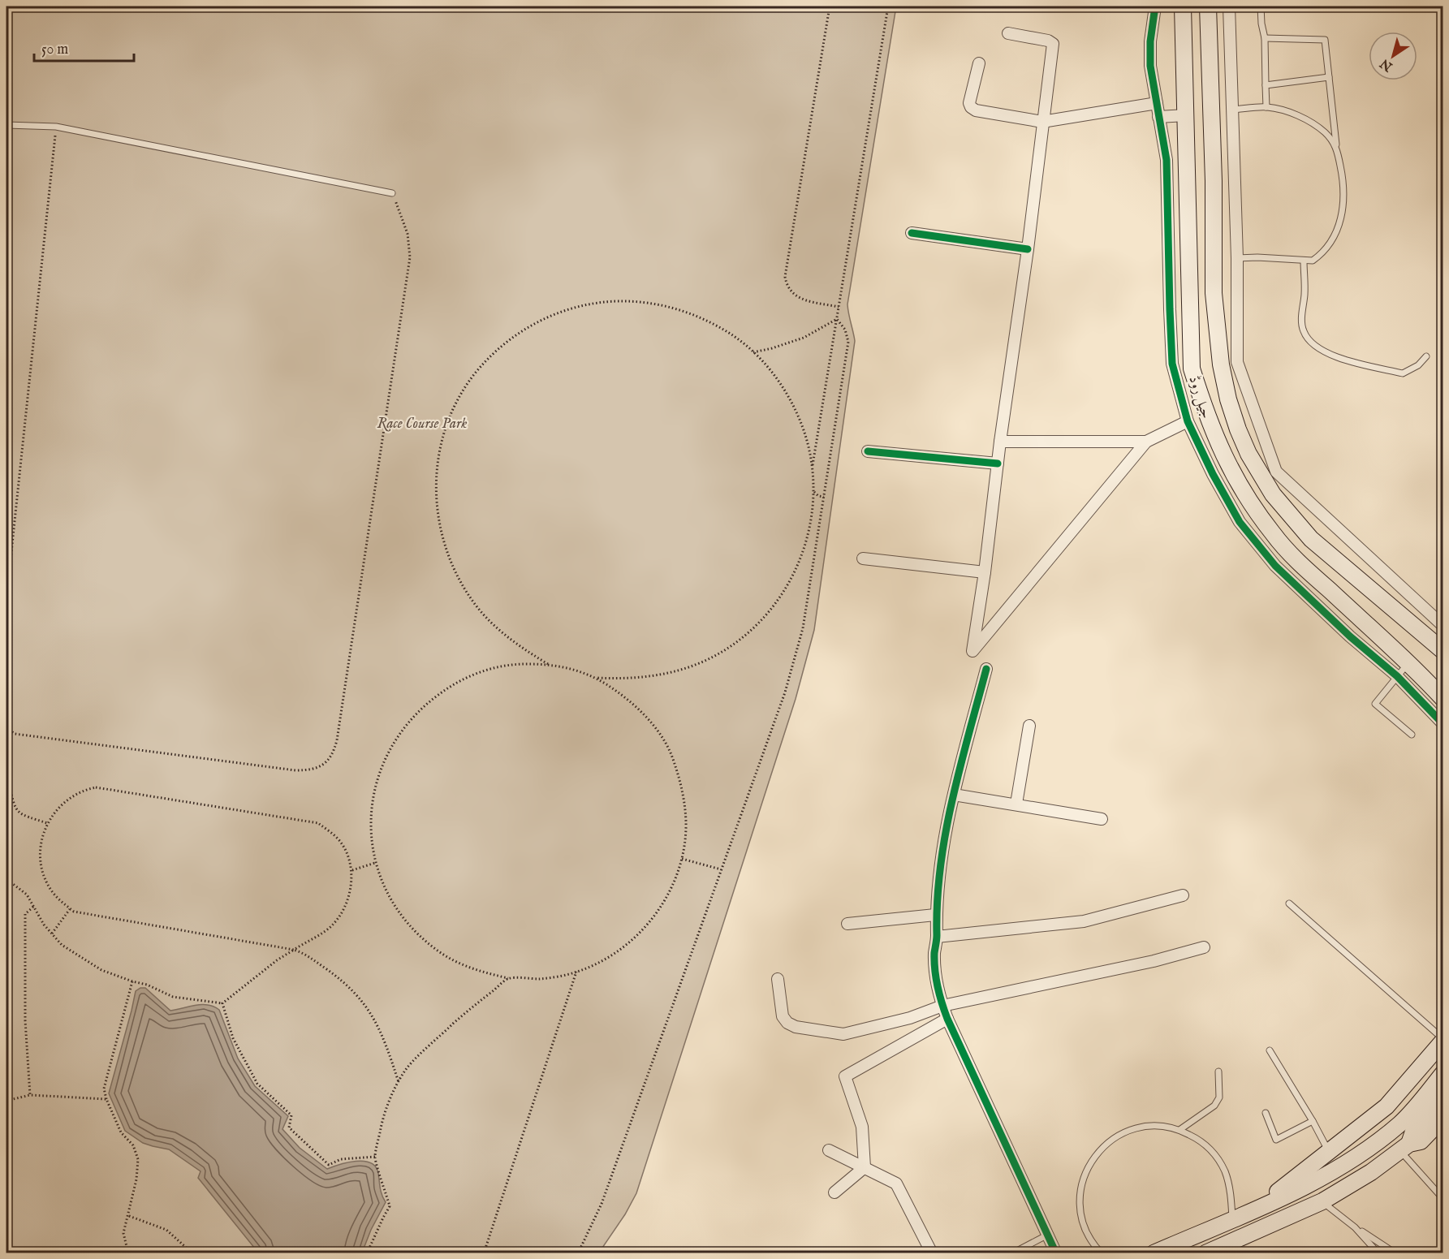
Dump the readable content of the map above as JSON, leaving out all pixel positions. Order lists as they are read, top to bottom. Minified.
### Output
{"streets":{"main road":["جیل روڈ"]},"parks":["Race Course Park"],"scale_bar":"50 m","north":"bottom left"}
